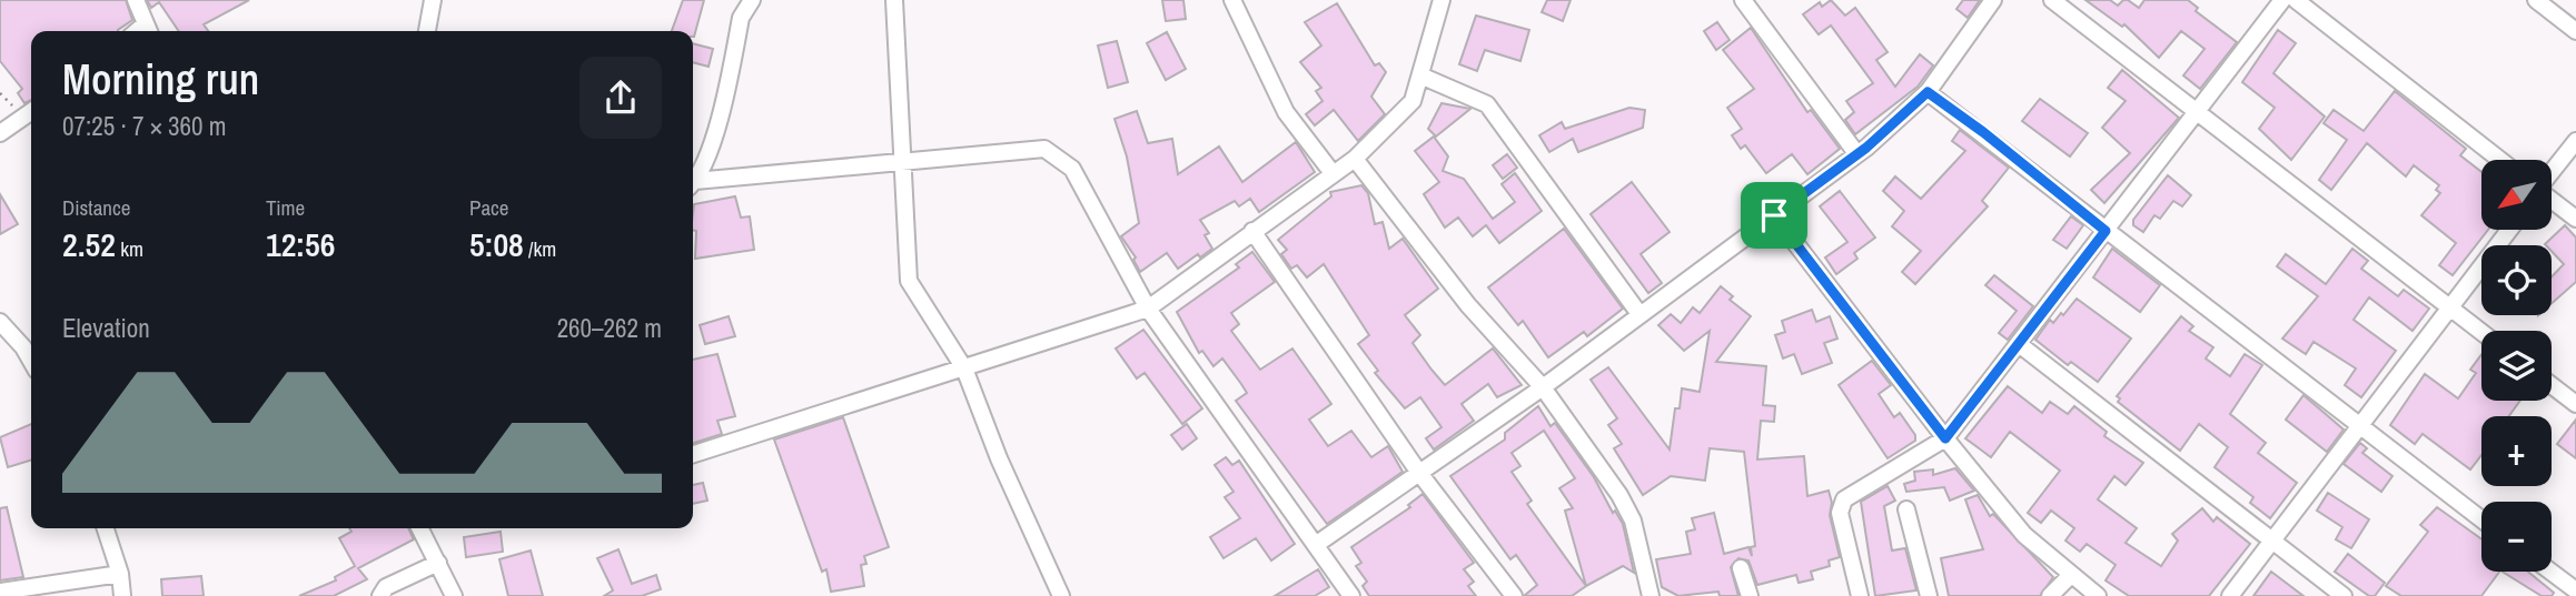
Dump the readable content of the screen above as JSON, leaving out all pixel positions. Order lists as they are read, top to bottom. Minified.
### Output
{"north":"bottom left","page":{"heading":["Morning run","07:25 · 7 × 360 m"],"map_buttons":["+","−"],"stats":[["Distance","2.52 km"],["Time","12:56"],["Pace","5:08 /km"]],"chart":["Elevation","260–262 m"]}}
